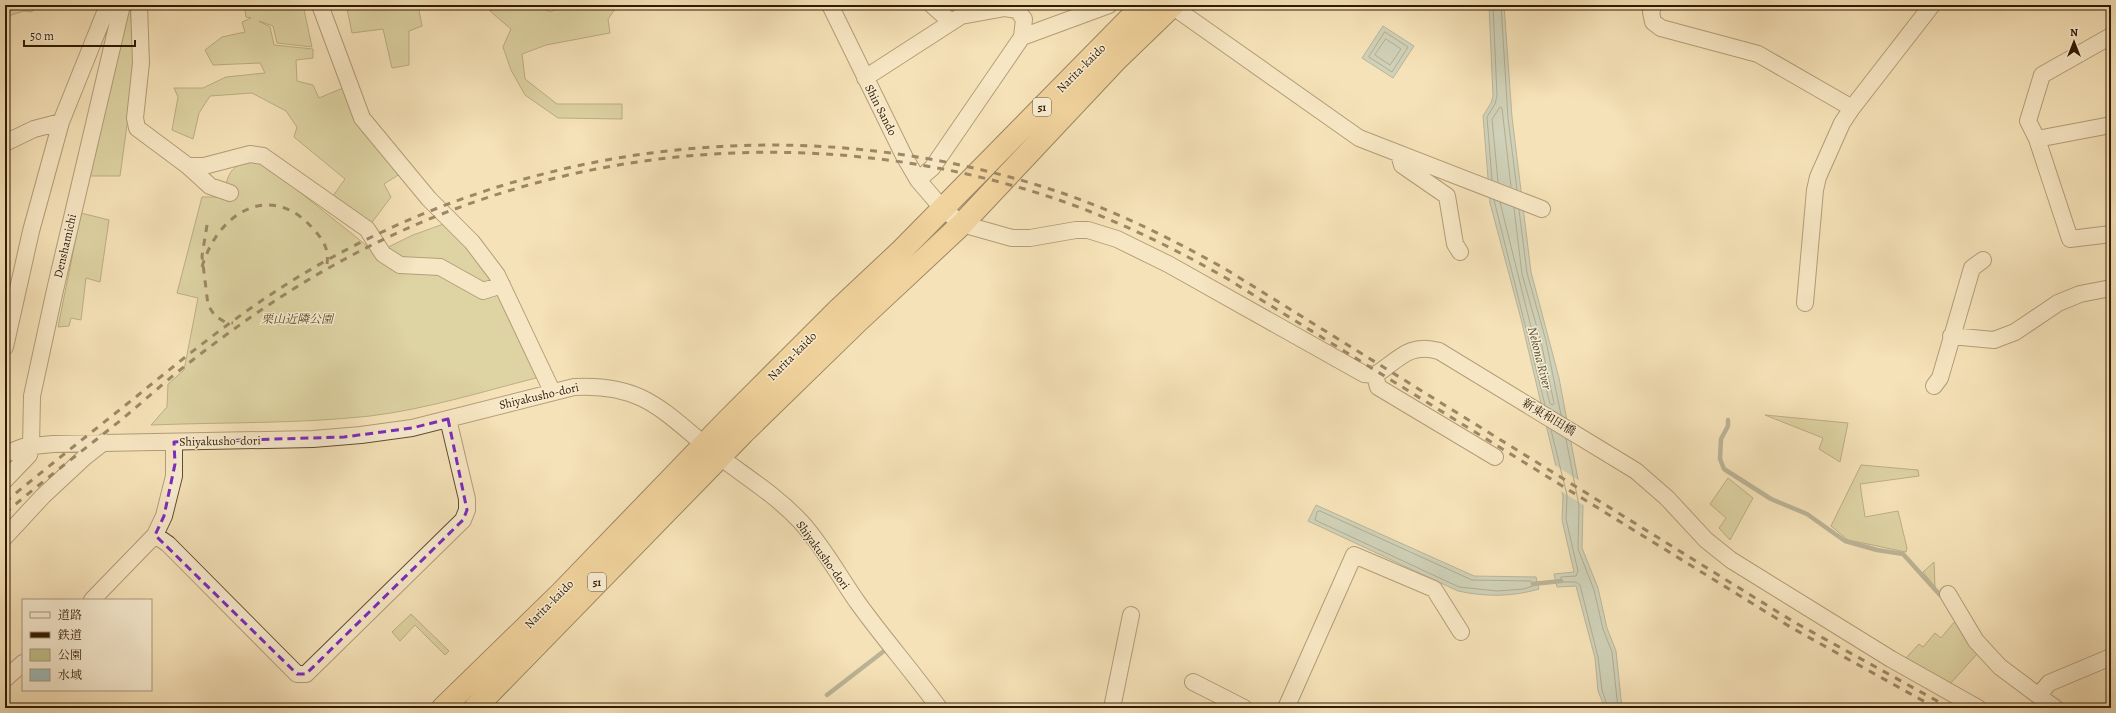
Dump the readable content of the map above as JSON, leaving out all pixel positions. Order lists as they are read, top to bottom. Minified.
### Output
{"streets":{"highway":["Narita-kaido","51"],"street":["Shin Sando","Denshamichi","Shiyakusho-dori","新東和田橋"]},"crossings":[["Narita-kaido","Shin Sando"],["Narita-kaido","Shiyakusho-dori"],["Denshamichi","Shiyakusho-dori"]],"water":["Nekona River"],"parks":["栗山近隣公園"],"legend":["道路","鉄道","公園","水域"],"scale_bar":"50 m","north":"top"}
